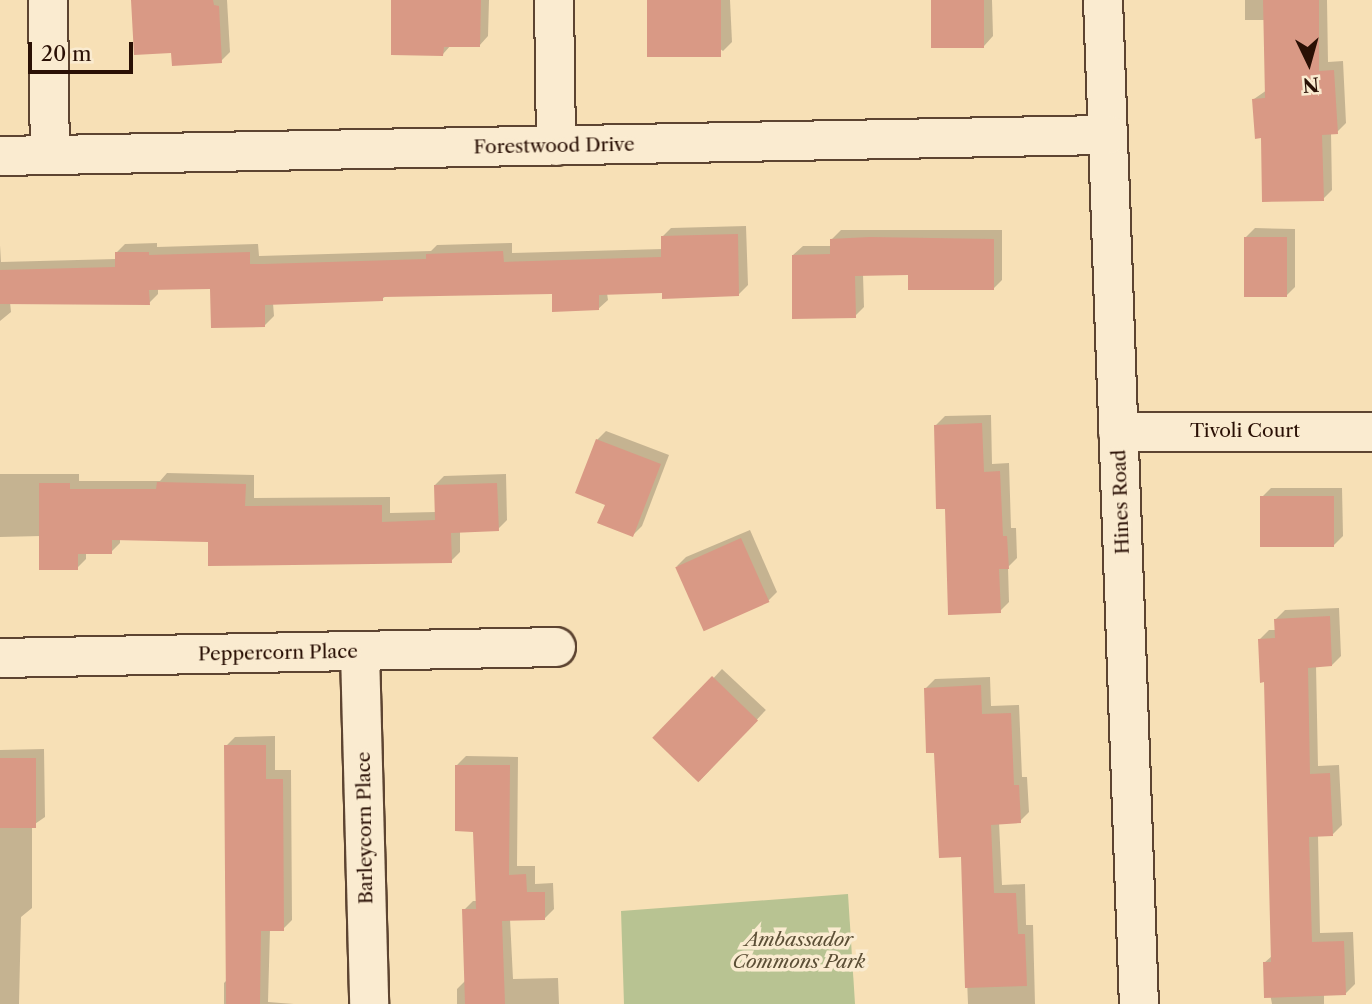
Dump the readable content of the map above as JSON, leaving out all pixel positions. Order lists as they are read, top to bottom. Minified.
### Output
{"streets":{"street":["Forestwood Drive","Tivoli Court","Hines Road","Peppercorn Place","Barleycorn Place"]},"crossings":[["Forestwood Drive","Hines Road"],["Tivoli Court","Hines Road"],["Peppercorn Place","Barleycorn Place"]],"parks":["Ambassador Commons Park"],"scale_bar":"20 m","north":"bottom"}
